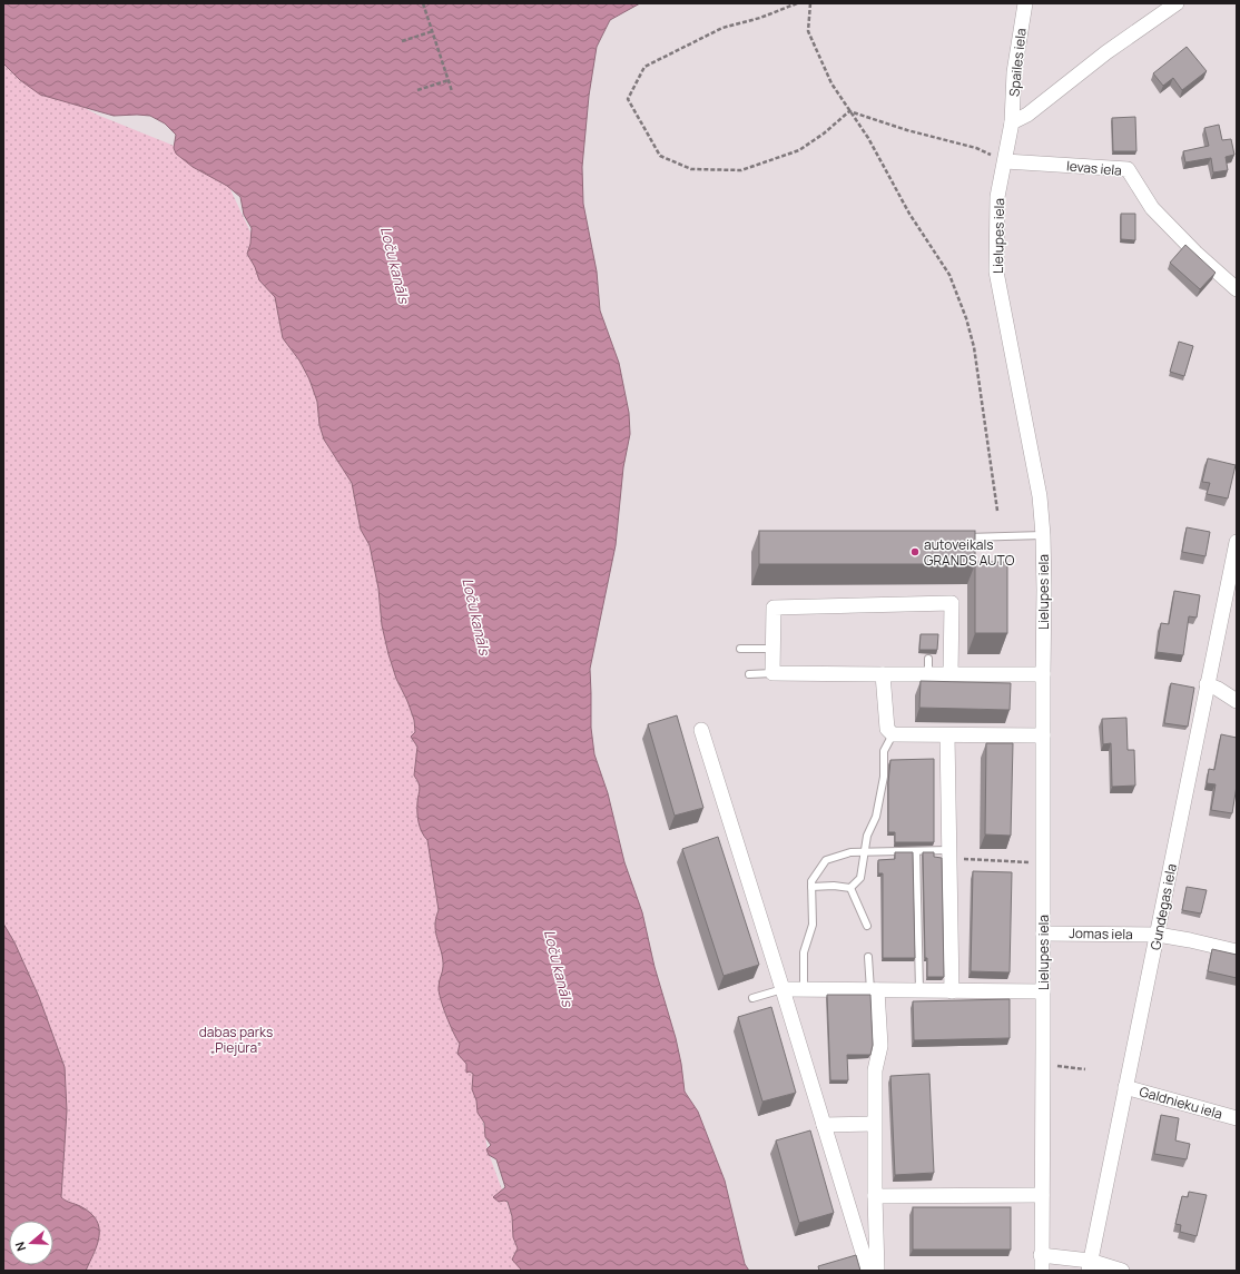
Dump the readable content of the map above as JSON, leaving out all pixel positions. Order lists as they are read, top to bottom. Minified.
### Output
{"streets":{"street":["Spailes iela","Ievas iela","Lielupes iela","Gundegas iela","Jomas iela","Galdnieku iela"]},"crossings":[["Spailes iela","Lielupes iela"],["Ievas iela","Lielupes iela"],["Lielupes iela","Jomas iela"],["Gundegas iela","Jomas iela"],["Gundegas iela","Galdnieku iela"]],"water":["Loču kanāls"],"parks":["dabas parks „Piejūra”"],"places":["autoveikals GRANDS AUTO"],"north":"left"}
